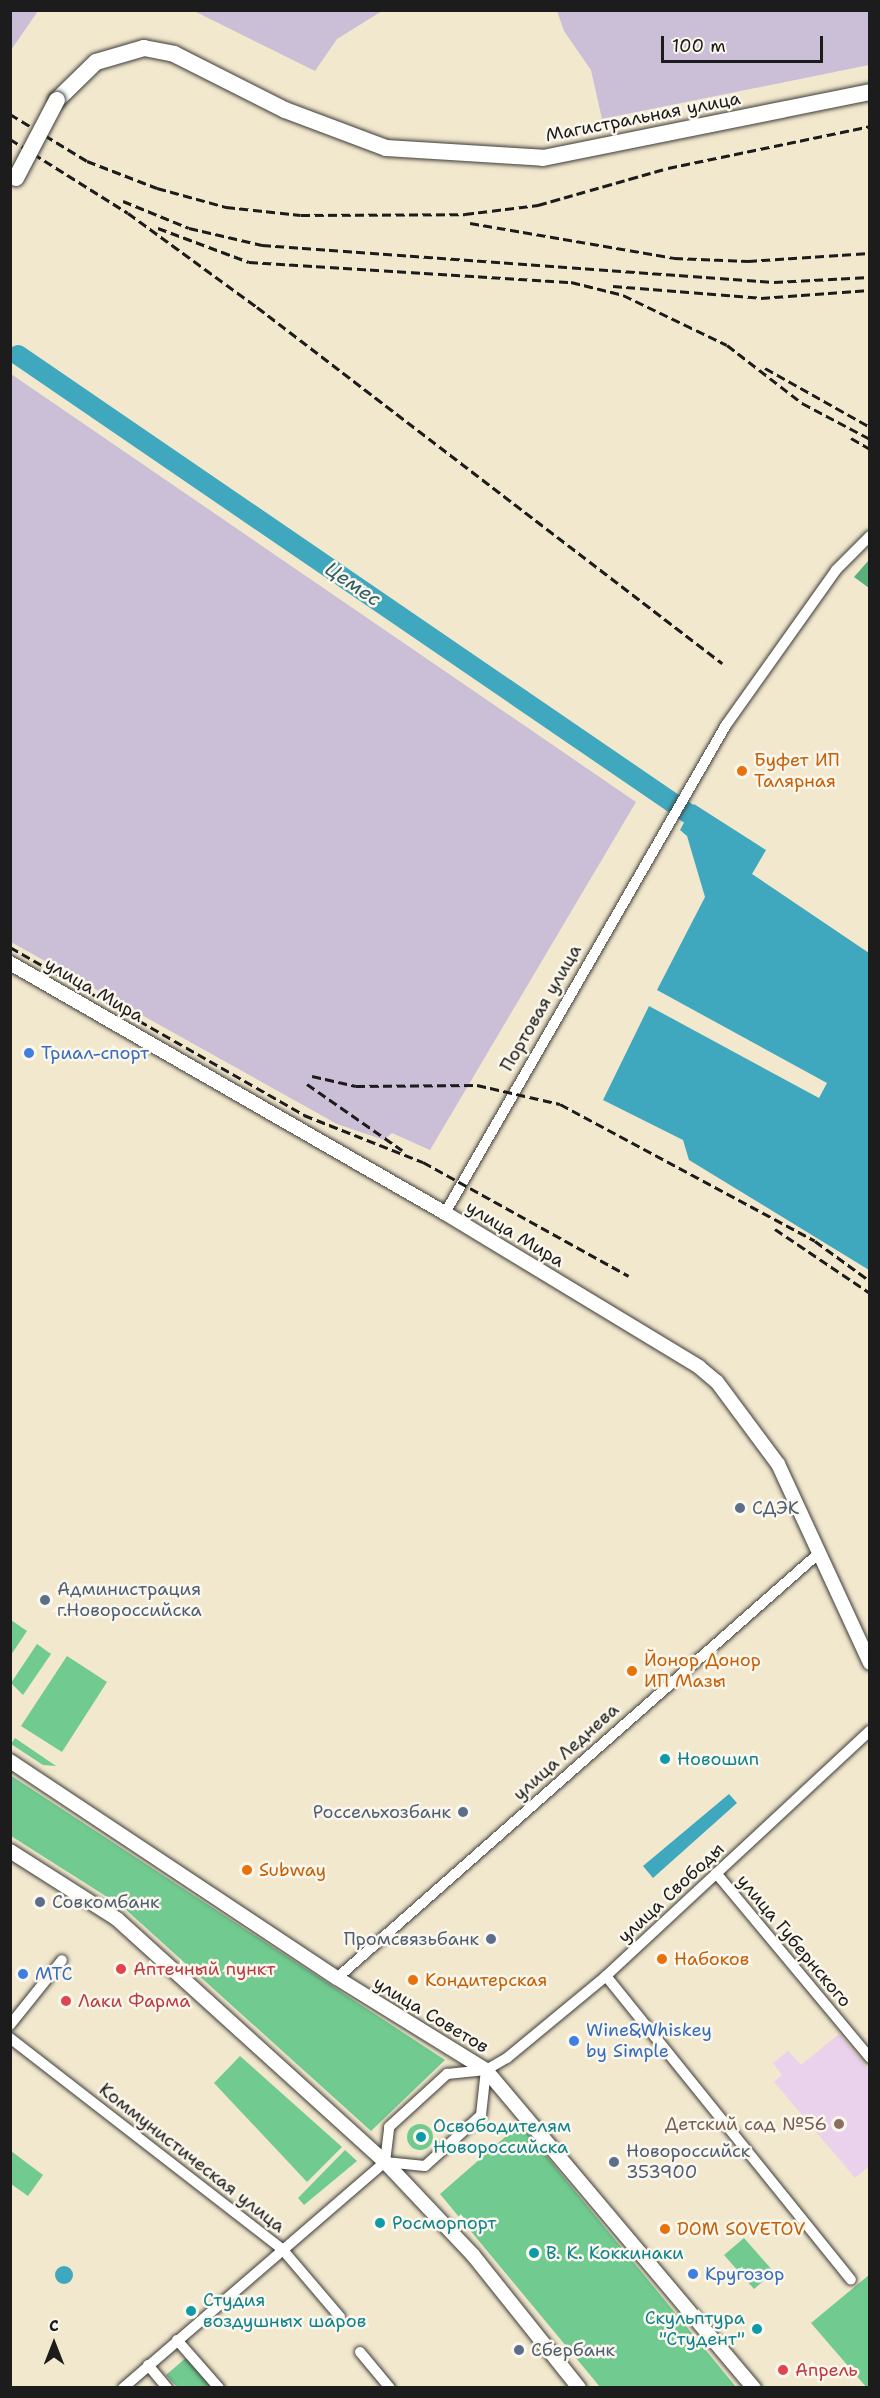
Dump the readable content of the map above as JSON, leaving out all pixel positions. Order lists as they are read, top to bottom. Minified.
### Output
{"streets":{"highway":["Магистральная улица"],"street":["улица Мира","Портовая улица","улица Леднева","улица Свободы","улица Губернского","улица Советов","Коммунистическая улица"]},"crossings":[["улица Мира","Портовая улица"],["улица Мира","улица Леднева"],["улица Леднева","улица Советов"],["улица Свободы","улица Губернского"],["улица Свободы","улица Советов"]],"water":["Цемес"],"places":["Буфет ИП Талярная","Триал-спорт","СДЭК","Администрация г.Новороссийска","Йонор Донор ИП Мазы","Новошип","Россельхозбанк","Subway","Совкомбанк","Промсвязьбанк","Набоков","Аптечный пункт","МТС","Кондитерская","Лаки Фарма","Wine&Whiskey by Simple","Детский сад №56","Освободителям Новороссийска","Новороссийск 353900","Росморпорт","DOM SOVETOV","В. К. Коккинаки","Кругозор","Студия воздушных шаров","Скульптура \"Студент\"","Сбербанк","Апрель"],"scale_bar":"100 m","north":"top"}
